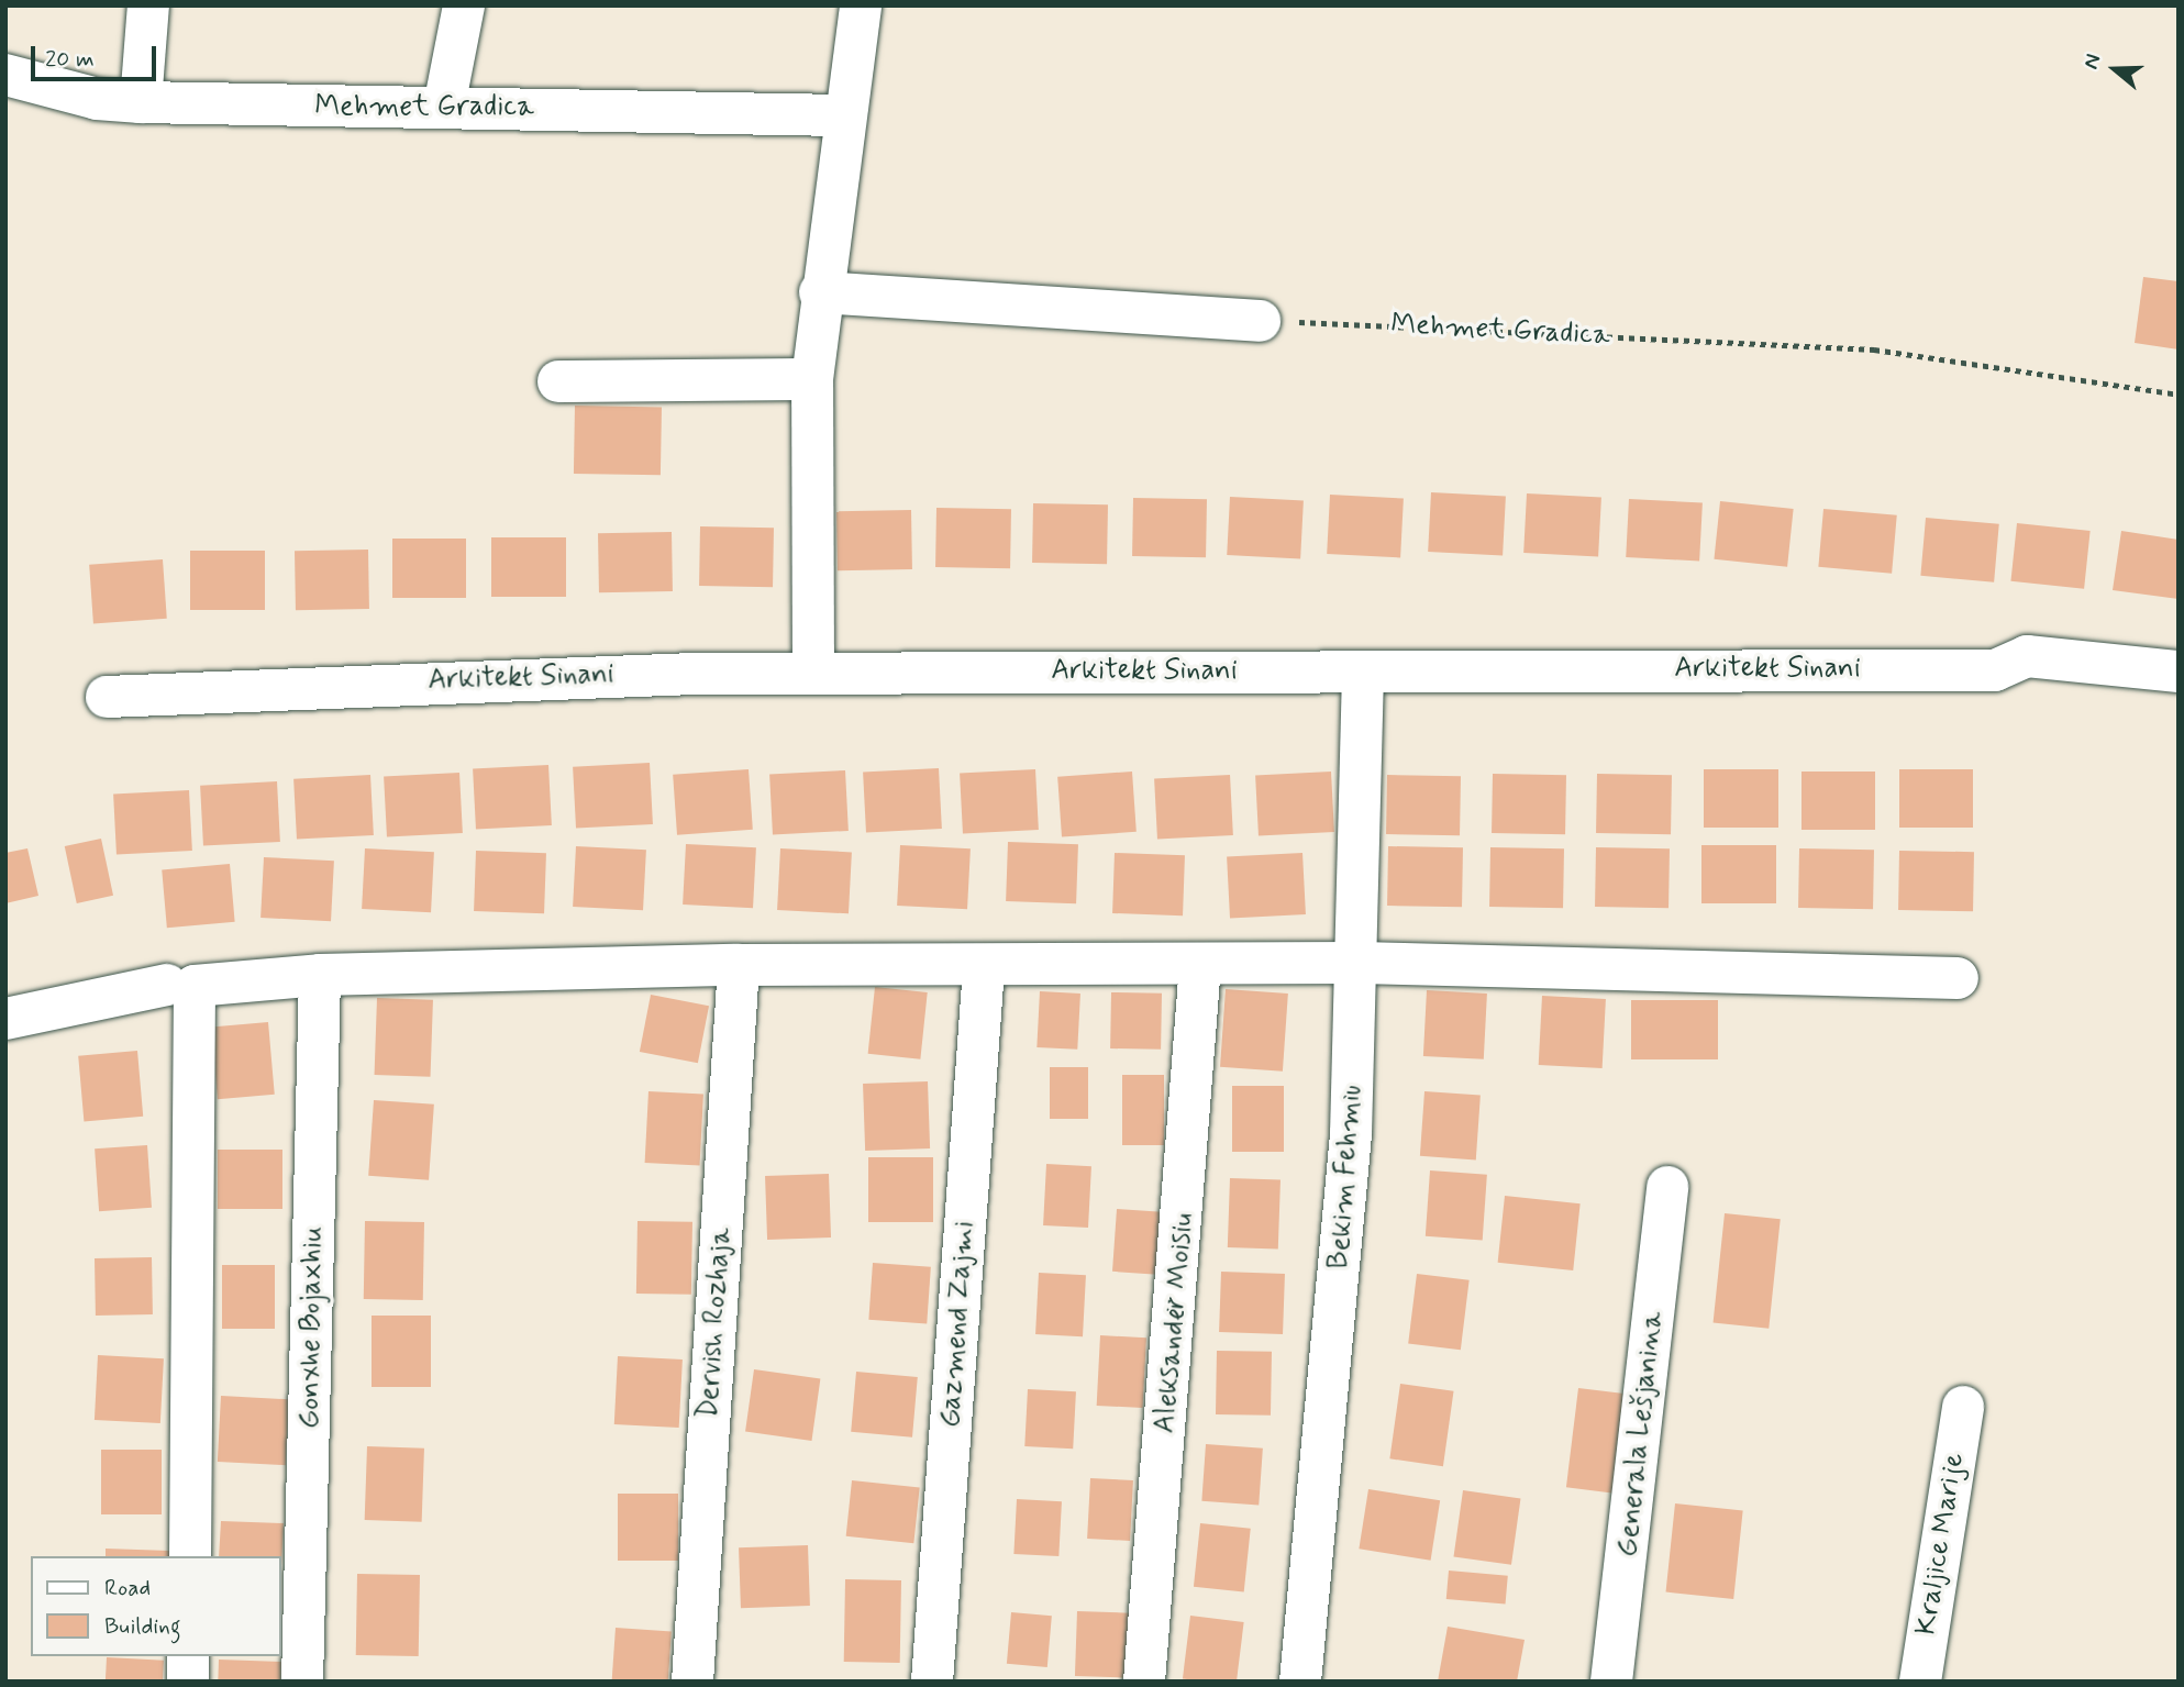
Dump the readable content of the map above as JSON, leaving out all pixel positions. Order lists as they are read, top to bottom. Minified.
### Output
{"streets":{"street":["Mehmet Gradica","Arkitekt Sinani","Bekim Fehmiu","Dervish Rozhaja","Aleksandër Moisiu","Gazmend Zajmi","Gonxhe Bojaxhiu","Generala Lešjanina","Kraljice Marije"]},"crossings":[["Arkitekt Sinani","Bekim Fehmiu"]],"legend":["Road","Building"],"scale_bar":"20 m","north":"left"}
